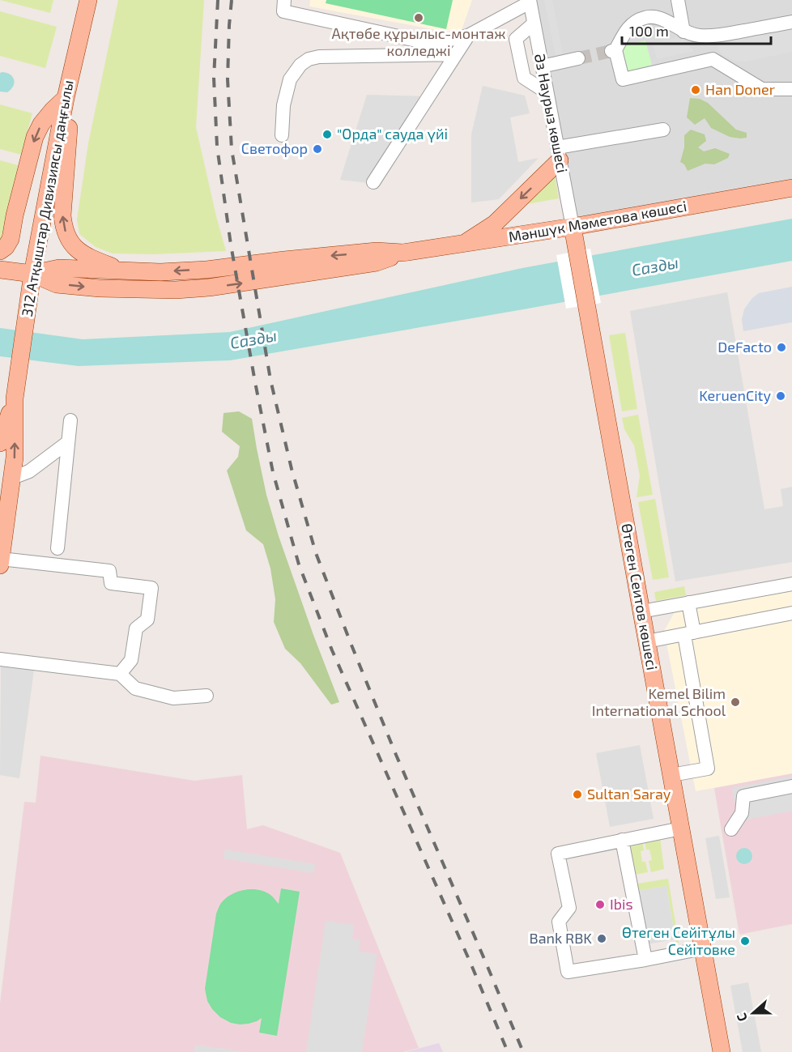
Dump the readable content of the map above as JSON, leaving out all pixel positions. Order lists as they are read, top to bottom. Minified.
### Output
{"streets":{"main road":["312 Атқыштар Дивизиясы даңғылы","Мәншүк Мәметова көшесі","Өтеген Сеитов көшесі"],"street":["Әз Наурыз көшесі"]},"crossings":[["Әз Наурыз көшесі","Мәншүк Мәметова көшесі"],["Әз Наурыз көшесі","Өтеген Сеитов көшесі"],["312 Атқыштар Дивизиясы даңғылы","Мәншүк Мәметова көшесі"],["Мәншүк Мәметова көшесі","Өтеген Сеитов көшесі"]],"water":["Сазды"],"places":["Ақтөбе құрылыс-монтаж колледжі","Han Doner","\"Орда\" сауда үйі","Светофор","DeFacto","KeruenCity","Kemel Bilim International School","Sultan Saray","Ibis","Bank RBK","Өтеген Сейітұлы Сейітовке"],"scale_bar":"100 m","north":"left"}
